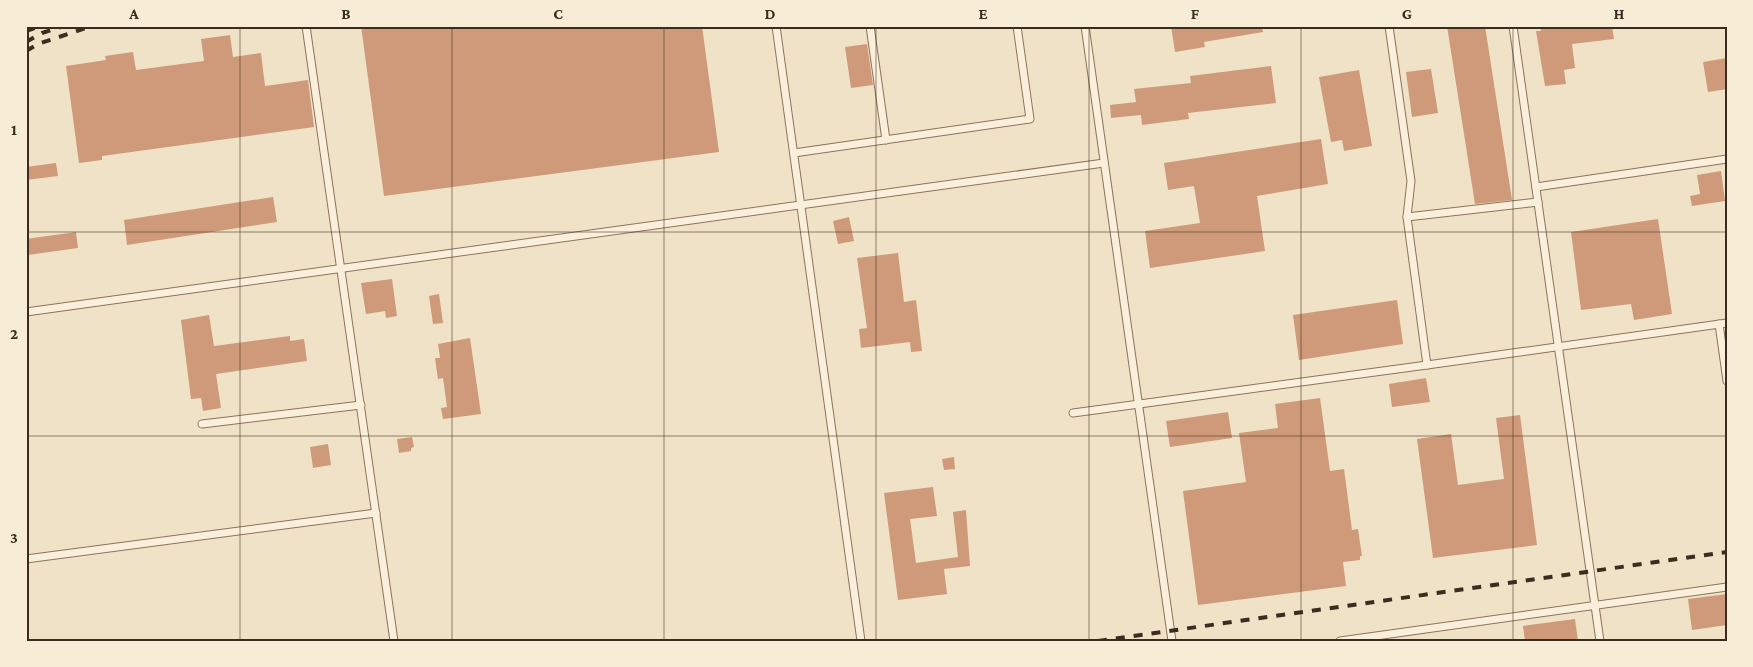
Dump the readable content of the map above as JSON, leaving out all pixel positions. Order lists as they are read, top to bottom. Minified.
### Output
{"grid":{"columns":["A","B","C","D","E","F","G","H"],"rows":["1","2","3"]}}
